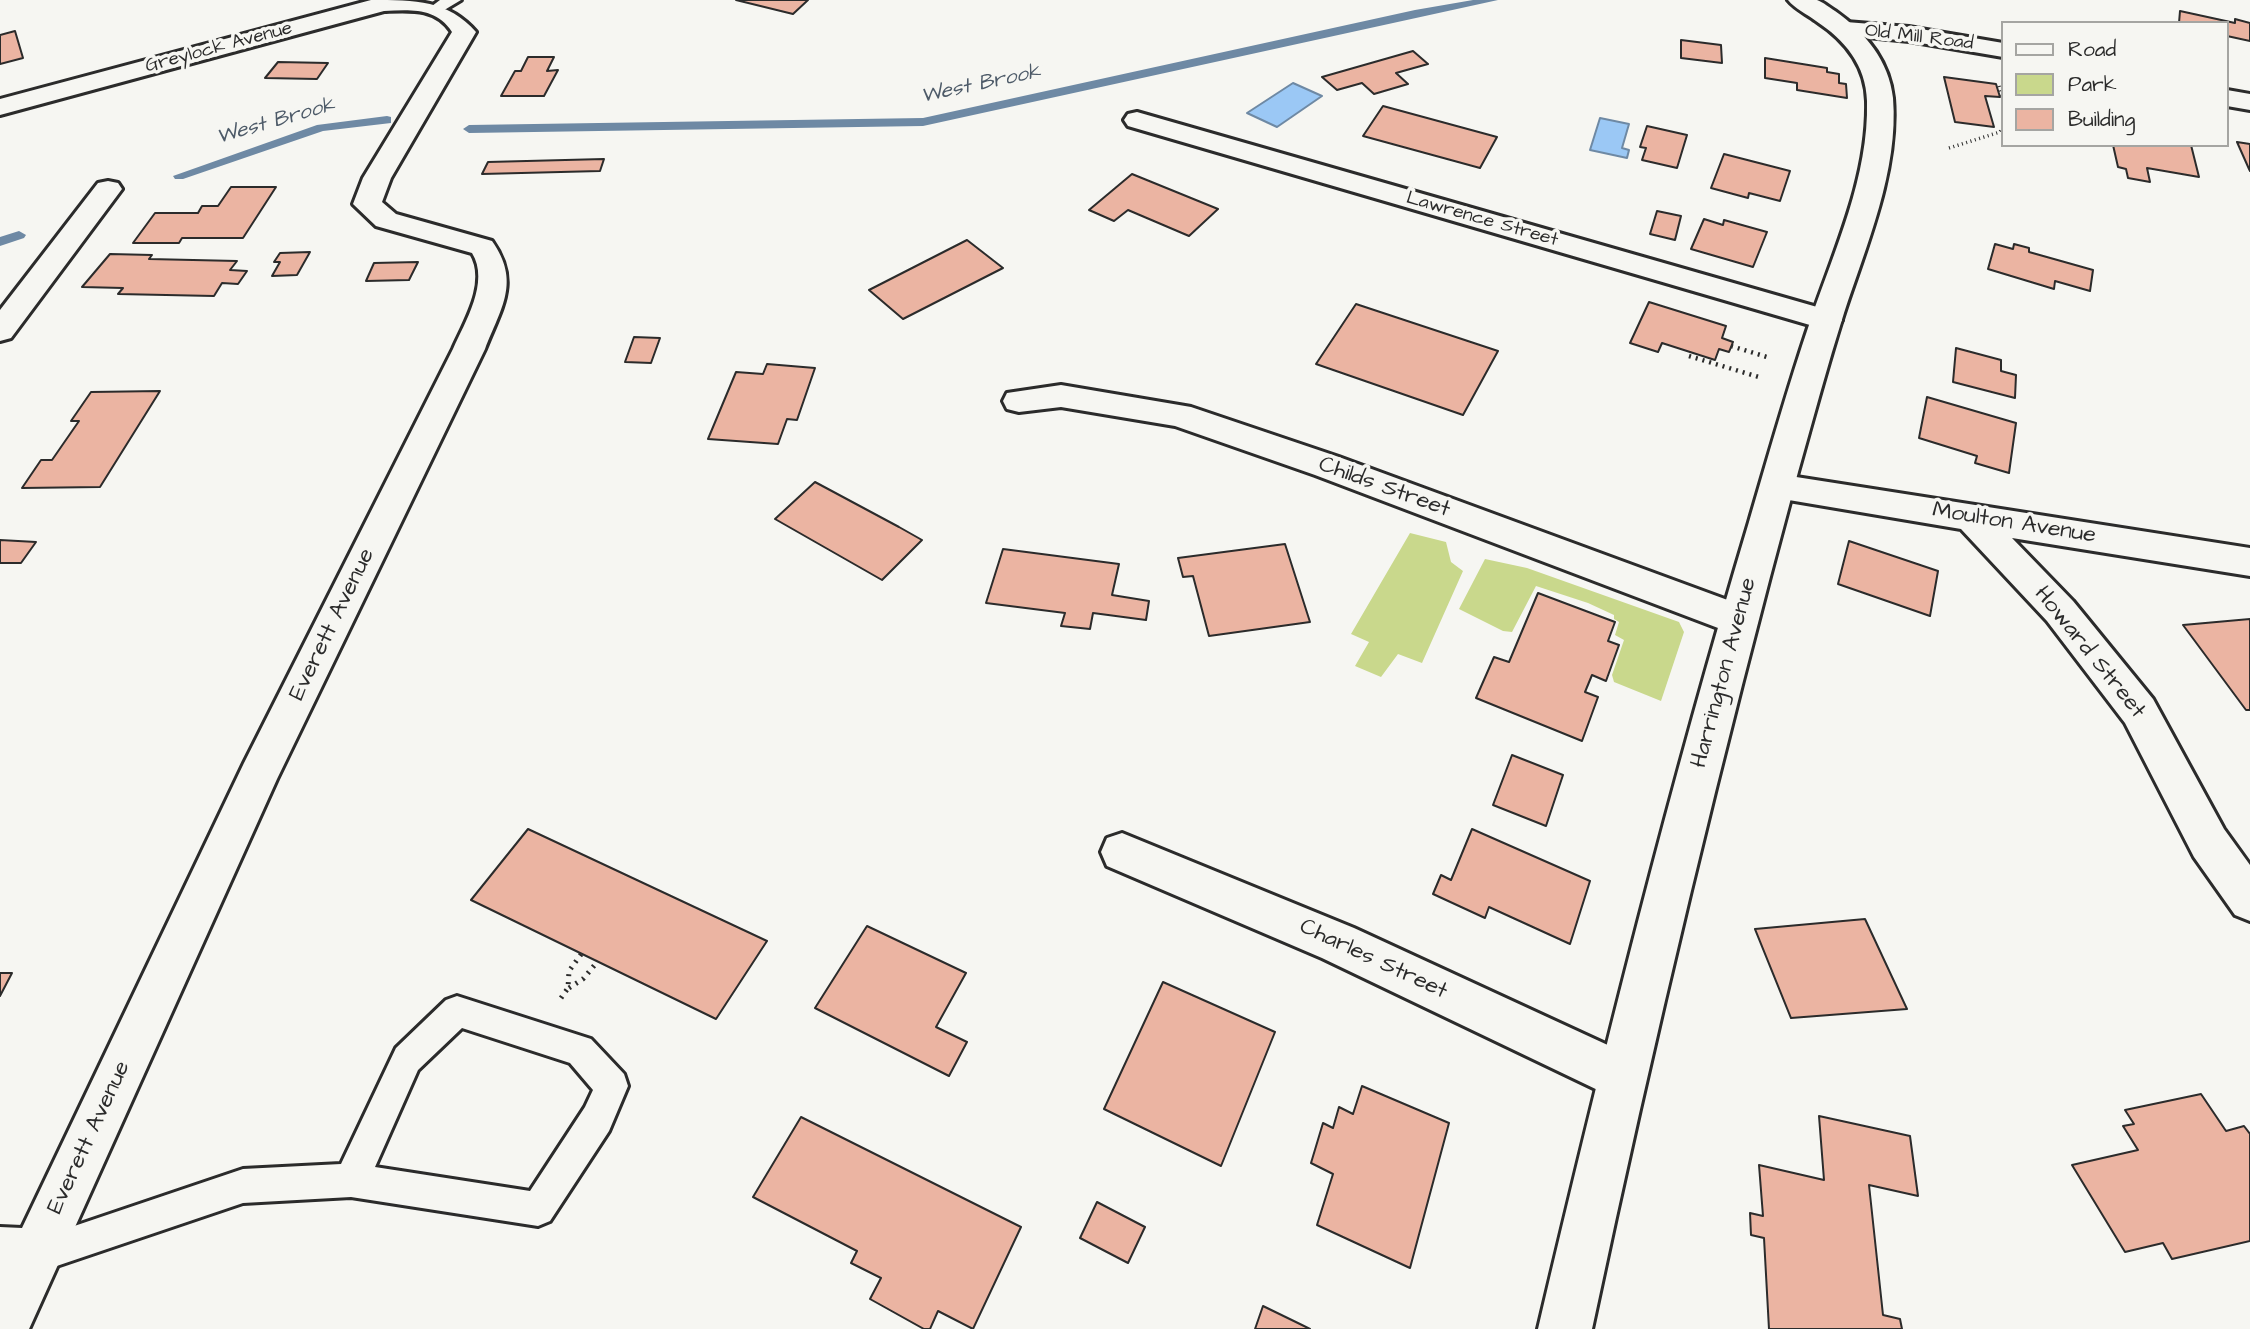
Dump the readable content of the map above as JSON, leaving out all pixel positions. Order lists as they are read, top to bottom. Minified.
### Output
{"streets":{"street":["Old Mill Road","Greylock Avenue","Lawrence Street","Childs Street","Moulton Avenue","Everett Avenue","Howard Street","Harrington Avenue","Charles Street"]},"crossings":[["Old Mill Road","Harrington Avenue"],["Greylock Avenue","Everett Avenue"],["Lawrence Street","Harrington Avenue"],["Childs Street","Harrington Avenue"],["Moulton Avenue","Howard Street"],["Moulton Avenue","Harrington Avenue"],["Harrington Avenue","Charles Street"]],"water":["West Brook"],"legend":["Road","Park","Building"]}
